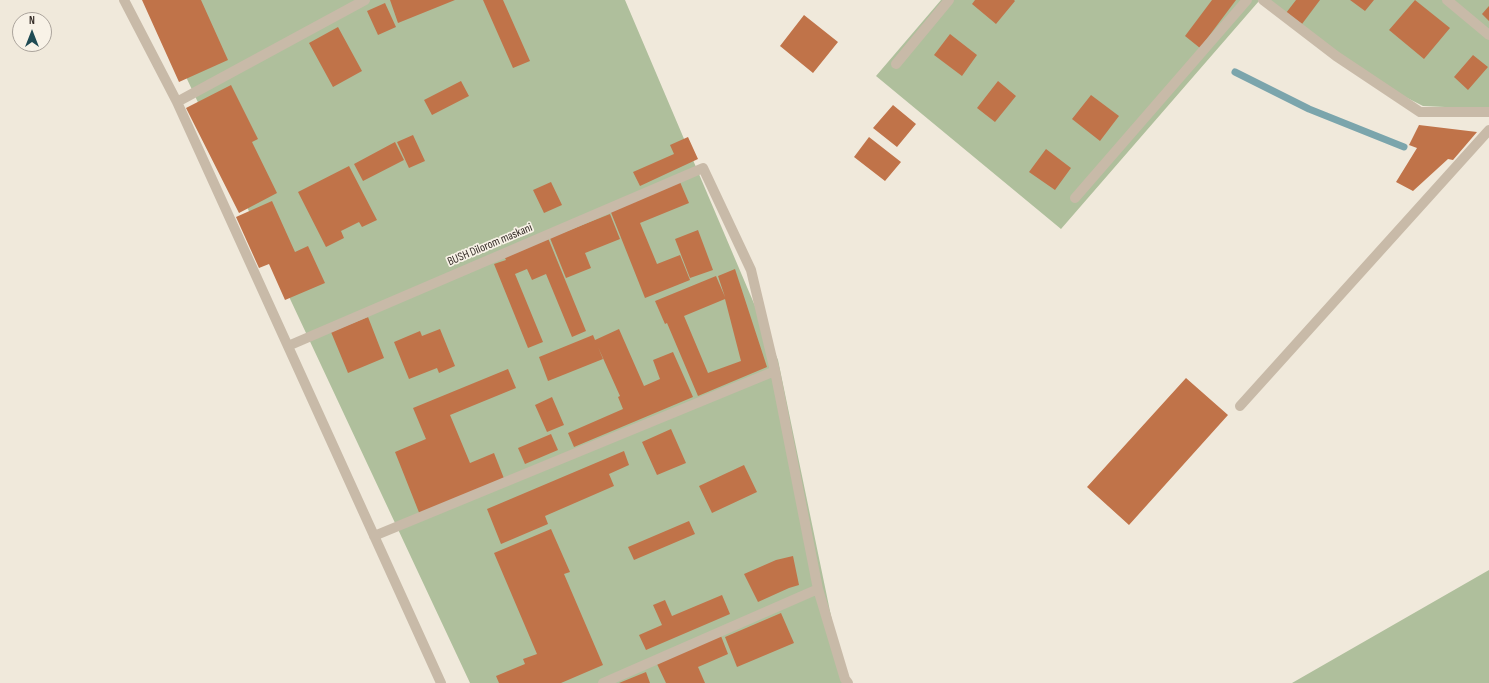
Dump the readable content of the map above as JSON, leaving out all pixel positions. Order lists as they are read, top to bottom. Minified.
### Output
{"streets":{"street":["BUSH Dilorom maskani"]},"north":"top"}
